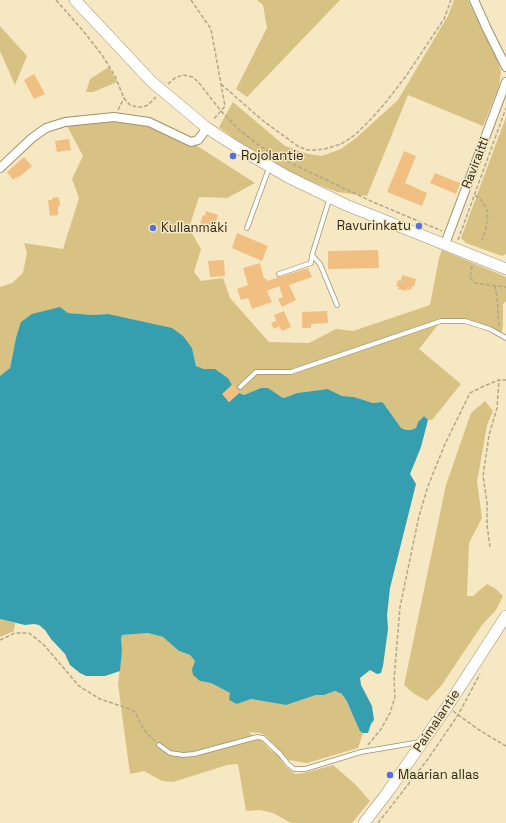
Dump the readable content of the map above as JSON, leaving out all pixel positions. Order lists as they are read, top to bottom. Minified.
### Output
{"streets":{"main road":["Paimalantie"],"street":["Raviraitti"]},"places":["Rojolantie","Ravurinkatu","Kullanmäki","Maarian allas"]}
